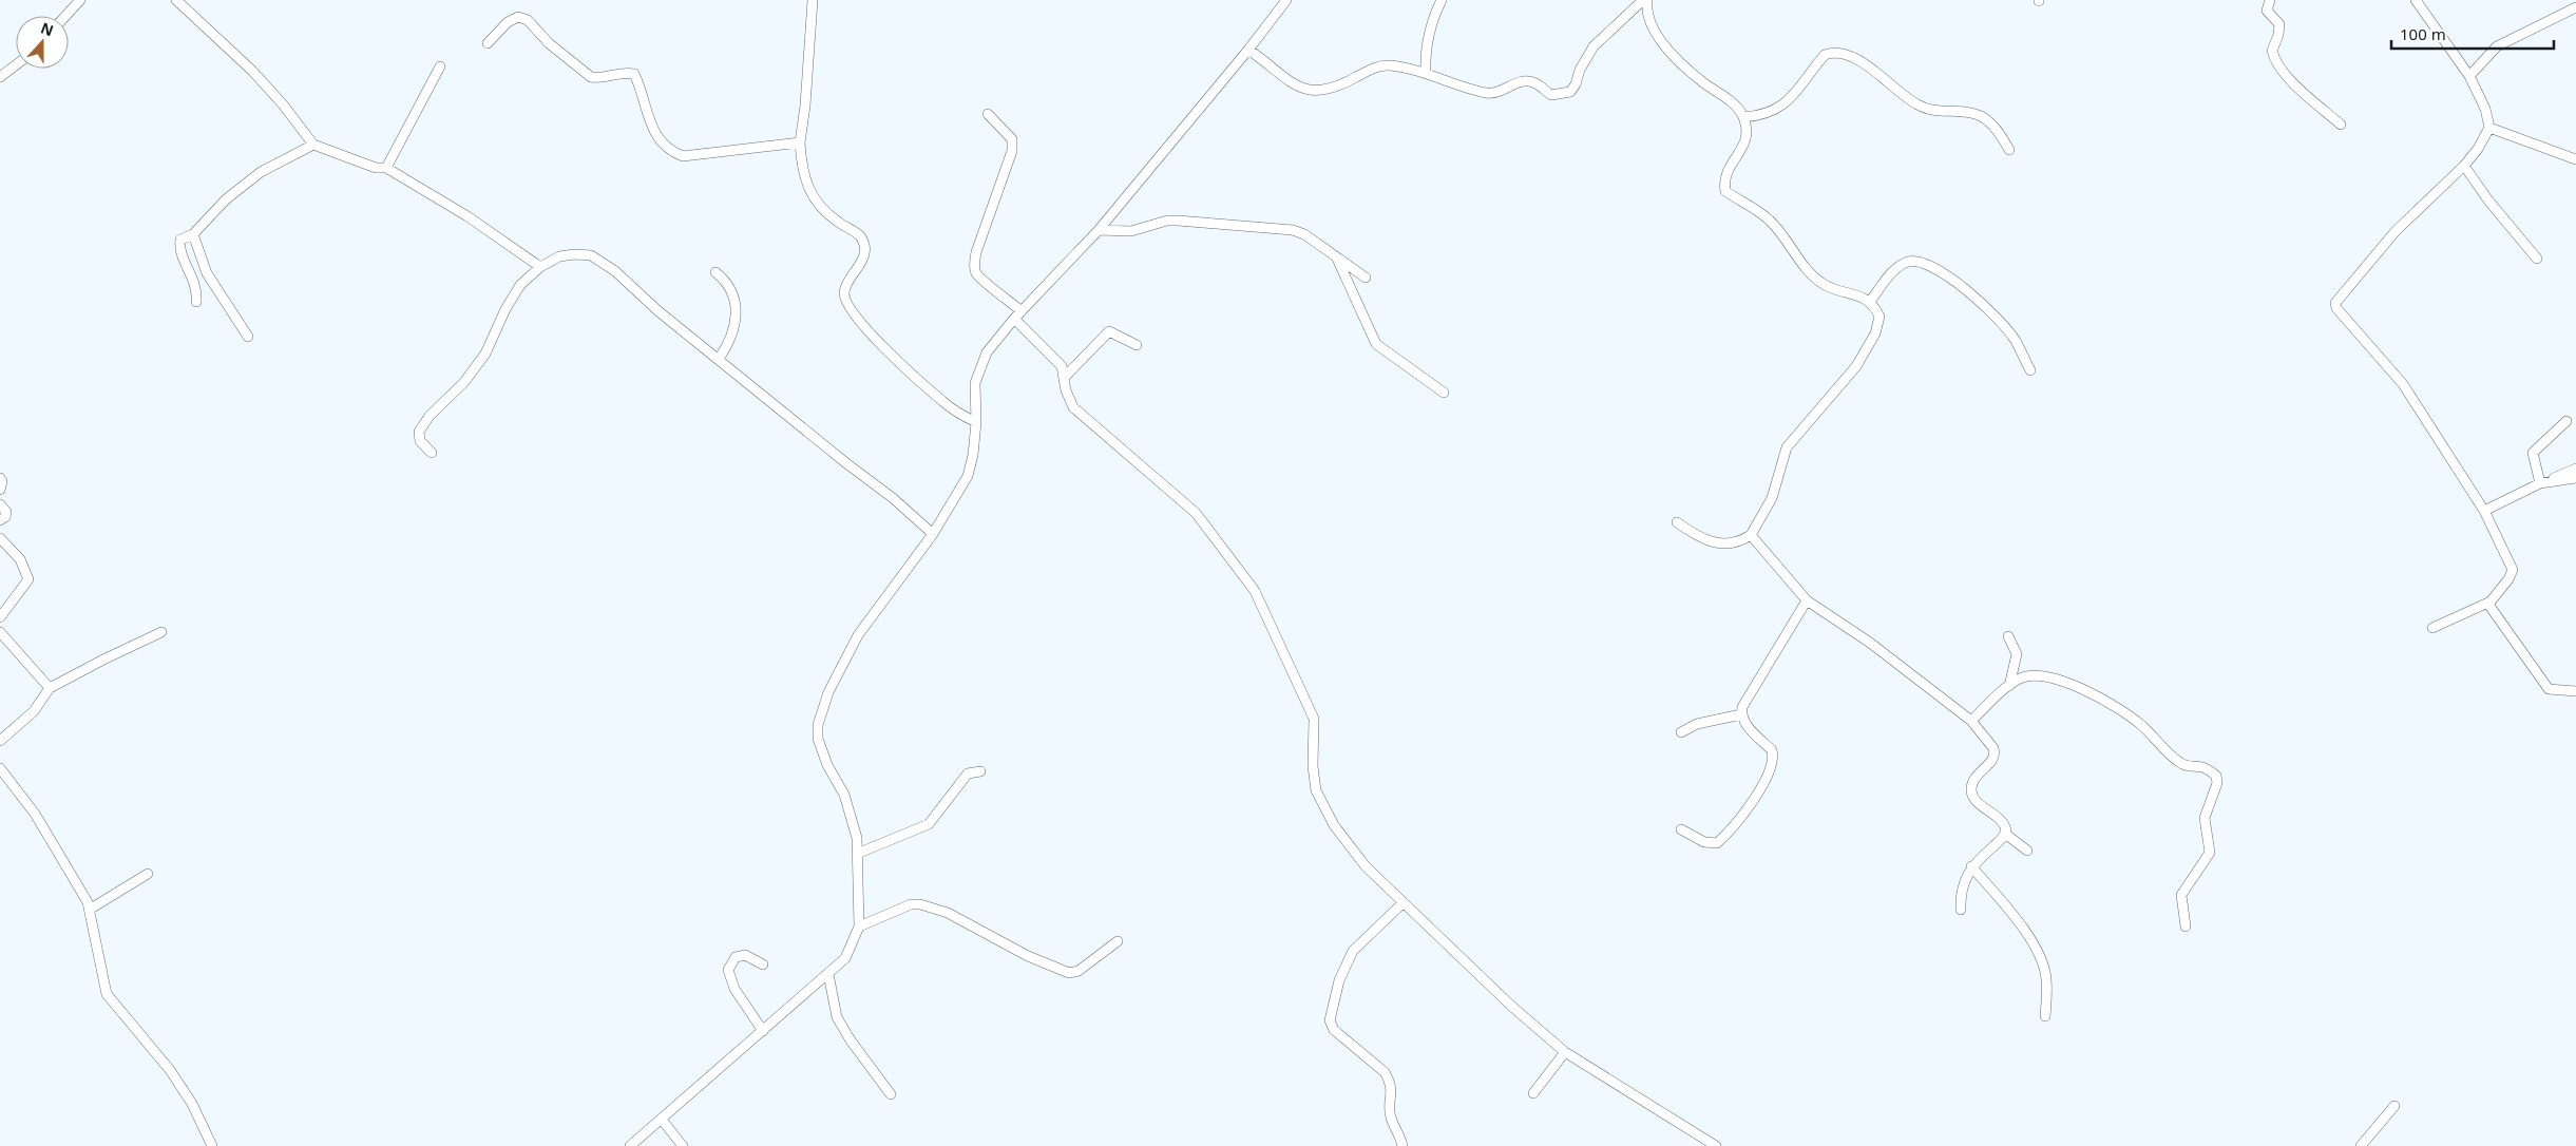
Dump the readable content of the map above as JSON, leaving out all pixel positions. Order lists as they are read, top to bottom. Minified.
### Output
{"scale_bar":"100 m","north":"top"}
